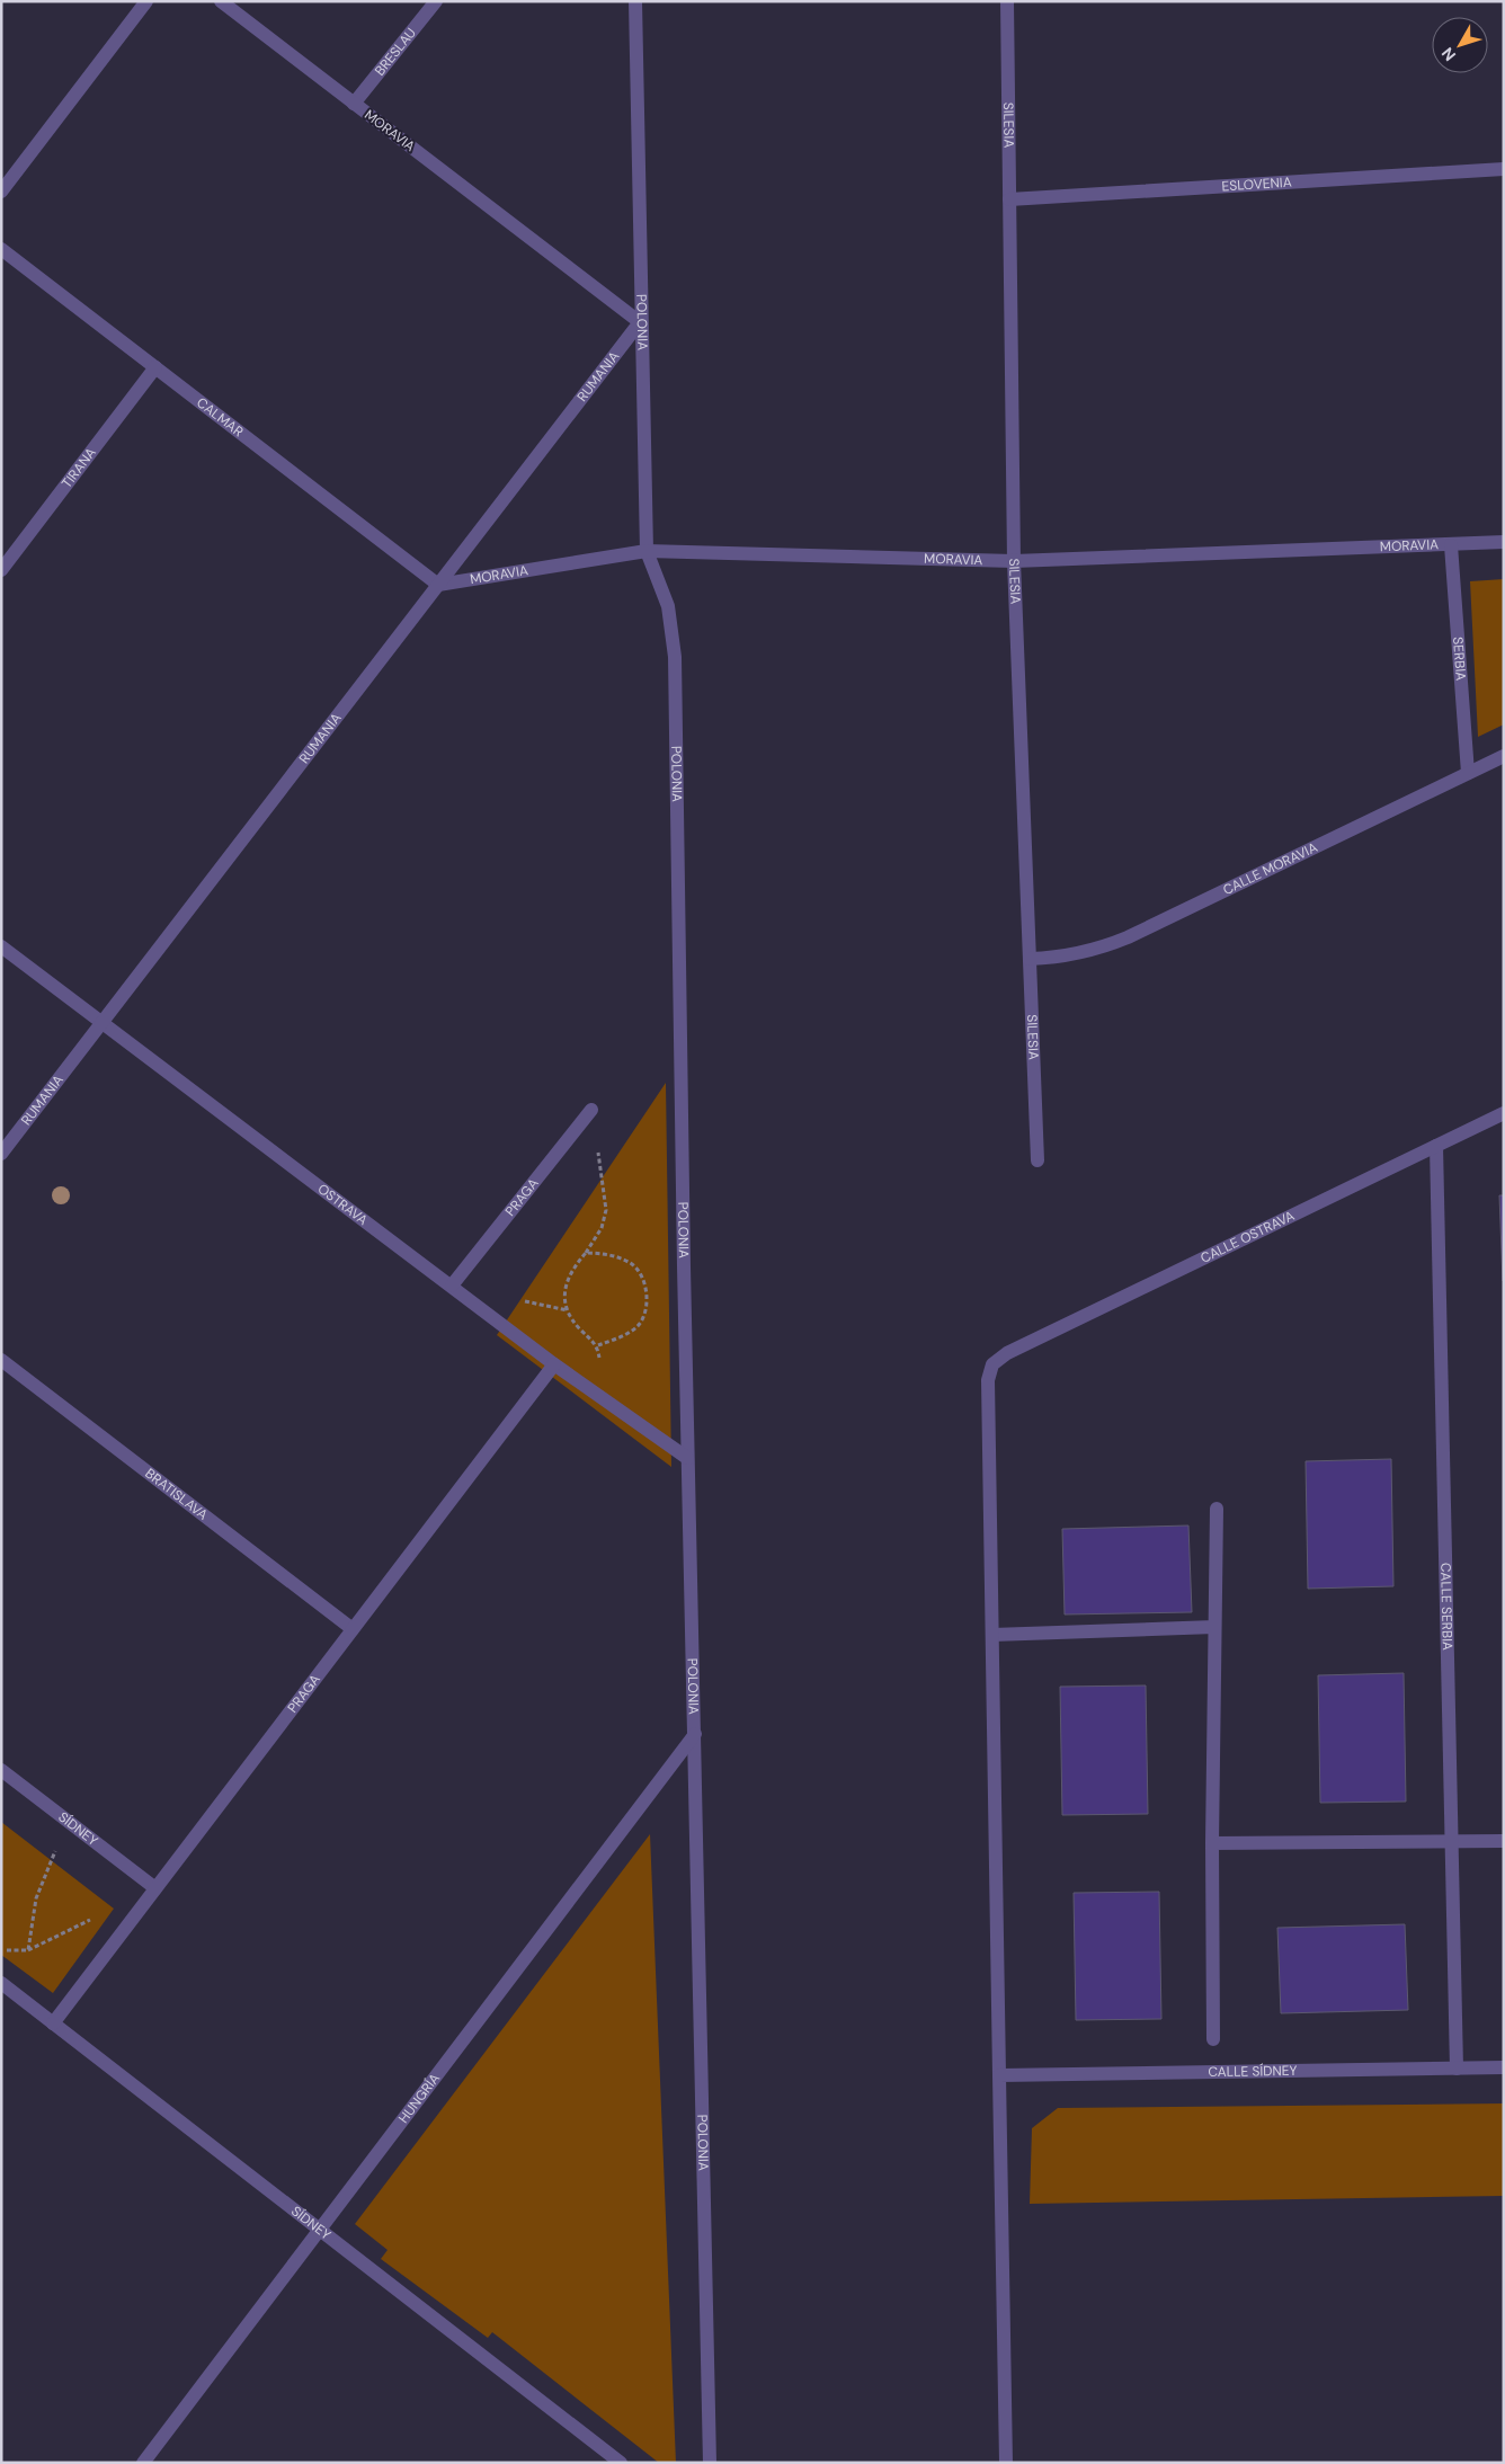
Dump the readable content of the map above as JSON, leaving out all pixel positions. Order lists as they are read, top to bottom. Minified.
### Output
{"streets":{"street":["BRESLAU","SILESIA","MORAVIA","ESLOVENIA","POLONIA","RUMANIA","CALMAR","TIRANA","SERBIA","CALLE MORAVIA","PRAGA","OSTRAVA","CALLE OSTRAVA","BRATISLAVA","CALLE SERBIA","SÍDNEY","CALLE SÍDNEY","HUNGRÍA"]},"crossings":[["BRESLAU","MORAVIA"],["SILESIA","MORAVIA"],["SILESIA","ESLOVENIA"],["SILESIA","CALLE MORAVIA"],["MORAVIA","POLONIA"],["MORAVIA","RUMANIA"],["MORAVIA","CALMAR"],["MORAVIA","SERBIA"],["POLONIA","RUMANIA"],["POLONIA","OSTRAVA"],["POLONIA","HUNGRÍA"],["RUMANIA","CALMAR"],["RUMANIA","OSTRAVA"],["CALMAR","TIRANA"],["SERBIA","CALLE MORAVIA"],["PRAGA","OSTRAVA"],["PRAGA","BRATISLAVA"],["PRAGA","SÍDNEY"],["CALLE OSTRAVA","CALLE SERBIA"],["CALLE SERBIA","CALLE SÍDNEY"],["SÍDNEY","HUNGRÍA"]],"north":"bottom left"}
